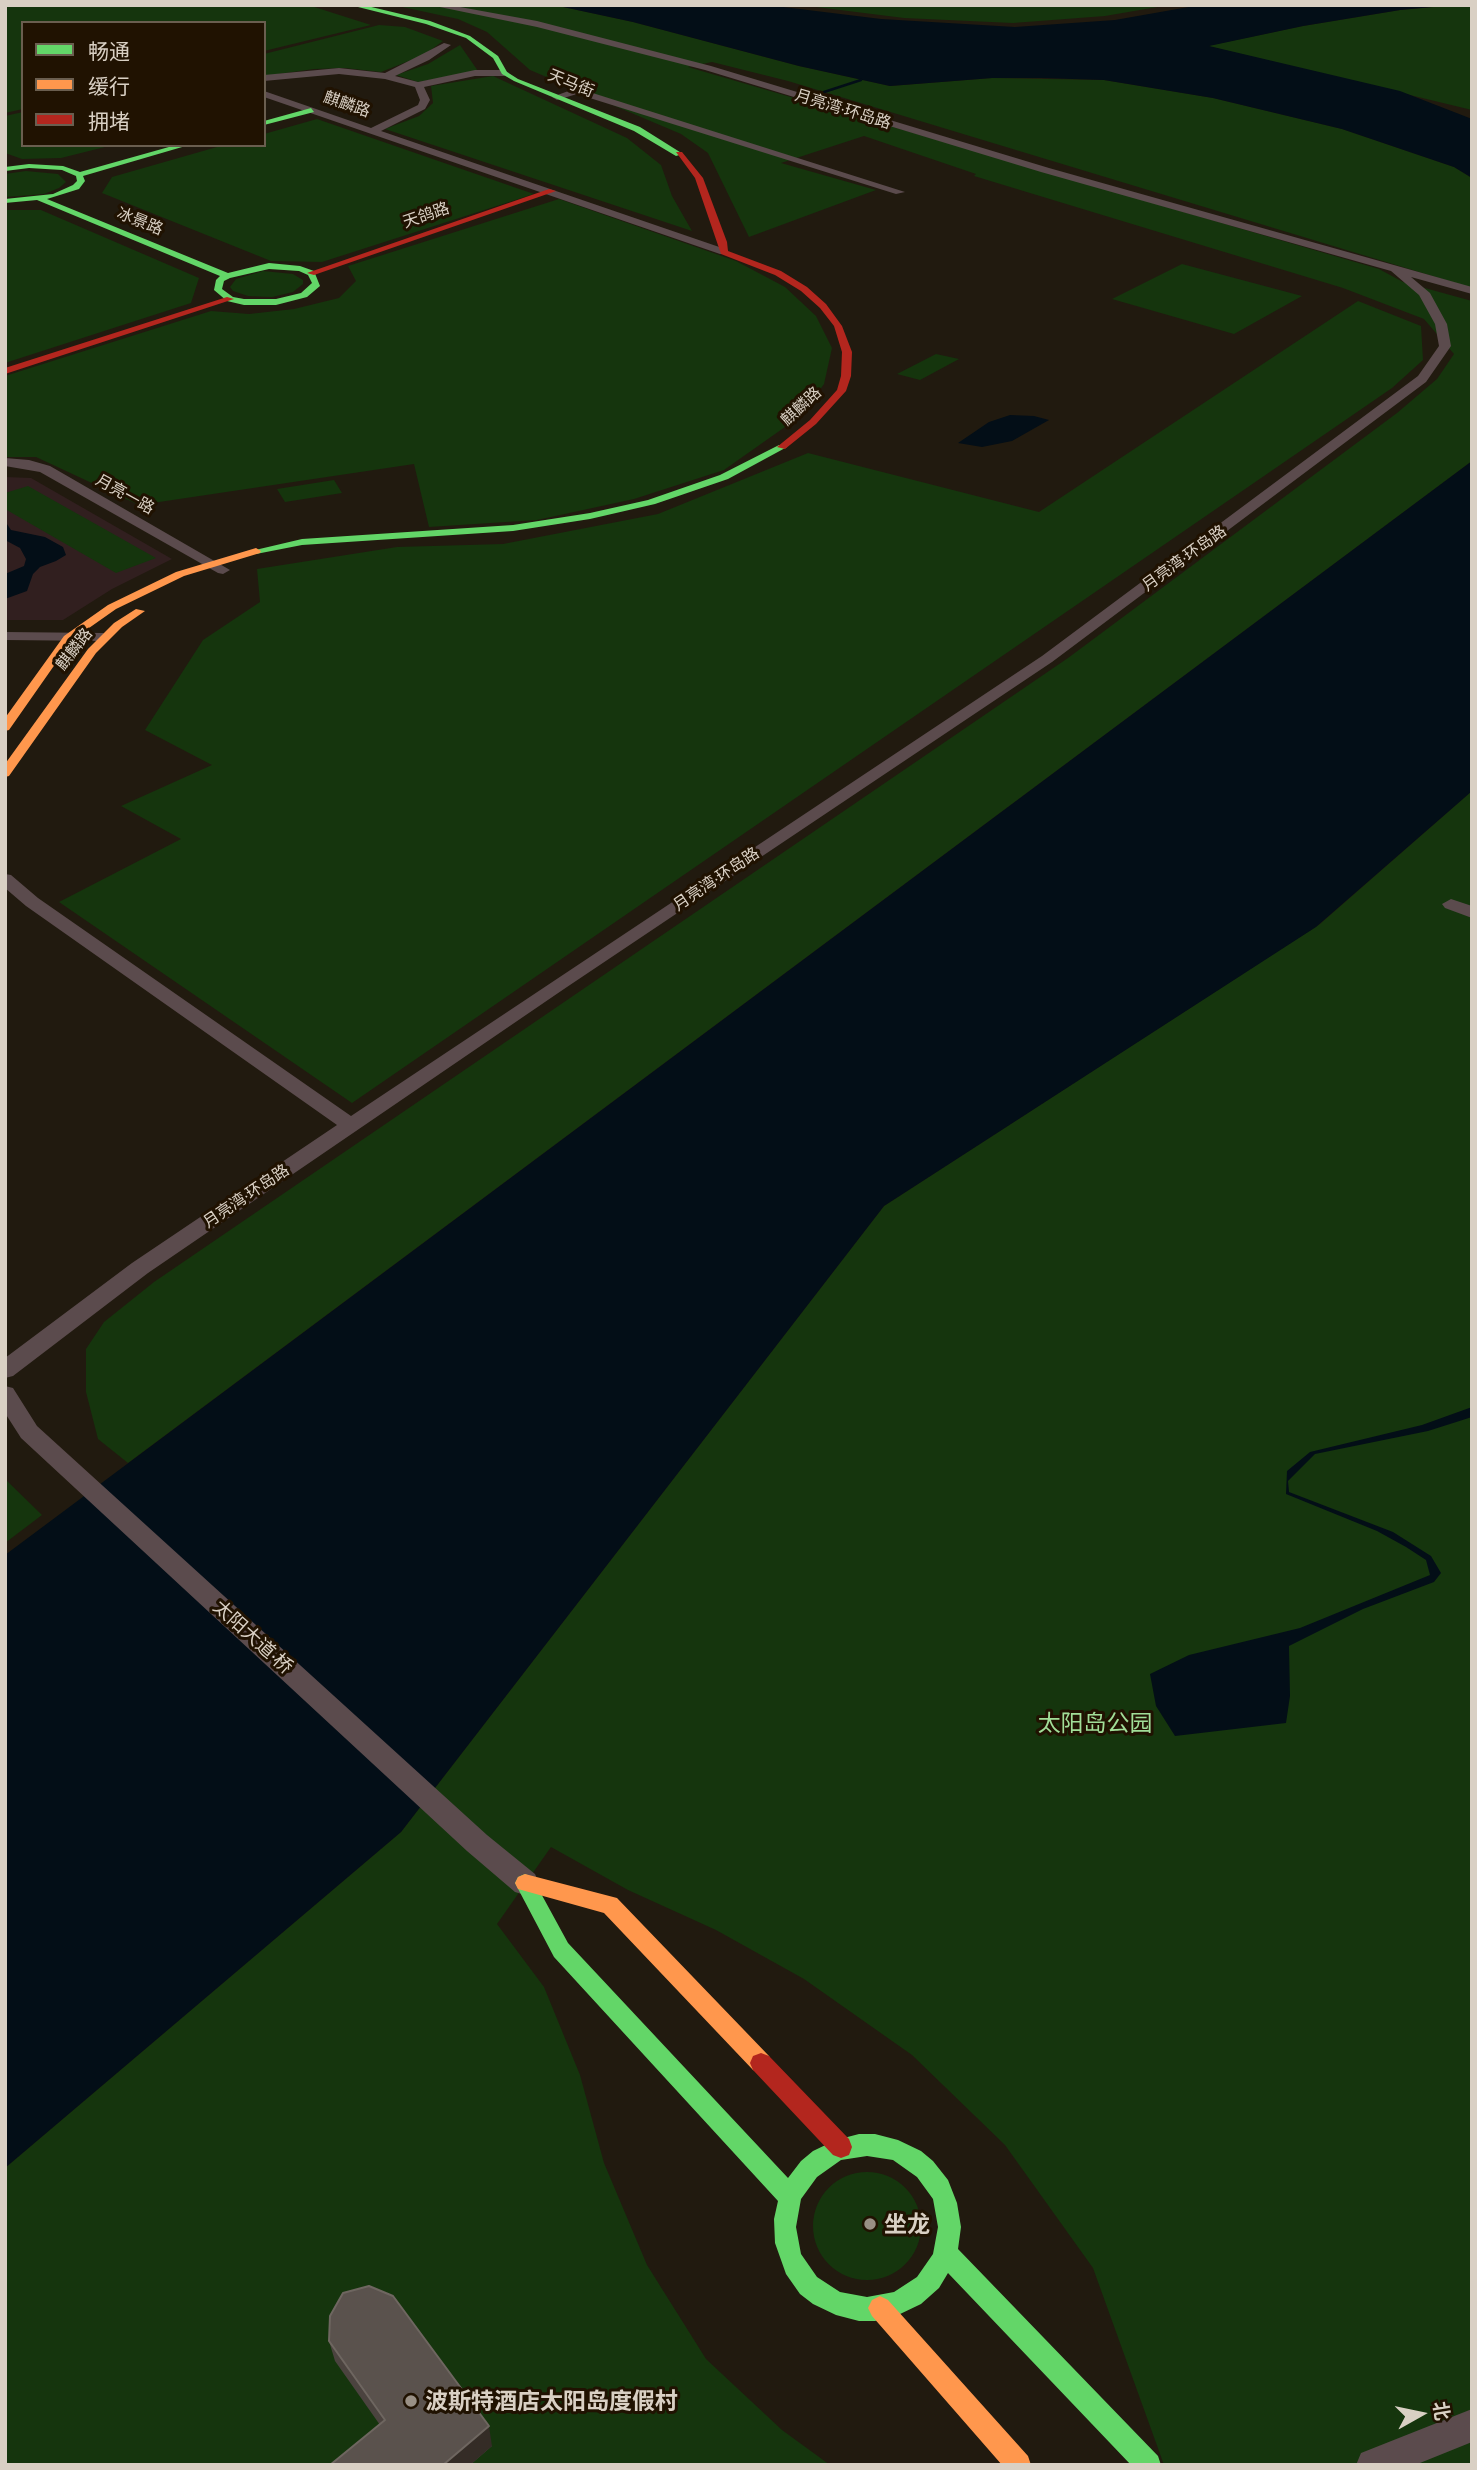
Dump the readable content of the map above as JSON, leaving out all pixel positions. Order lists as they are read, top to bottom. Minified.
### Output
{"streets":{"street":["天马街","麒麟路","月亮湾·环岛路","天鸽路","冰景路","月亮一路","太阳大道·桥"]},"crossings":[["天马街","麒麟路"],["麒麟路","天鸽路"],["麒麟路","月亮一路"]],"parks":["太阳岛公园"],"places":["坐龙","波斯特酒店太阳岛度假村"],"legend":["畅通","缓行","拥堵"],"north":"right"}
